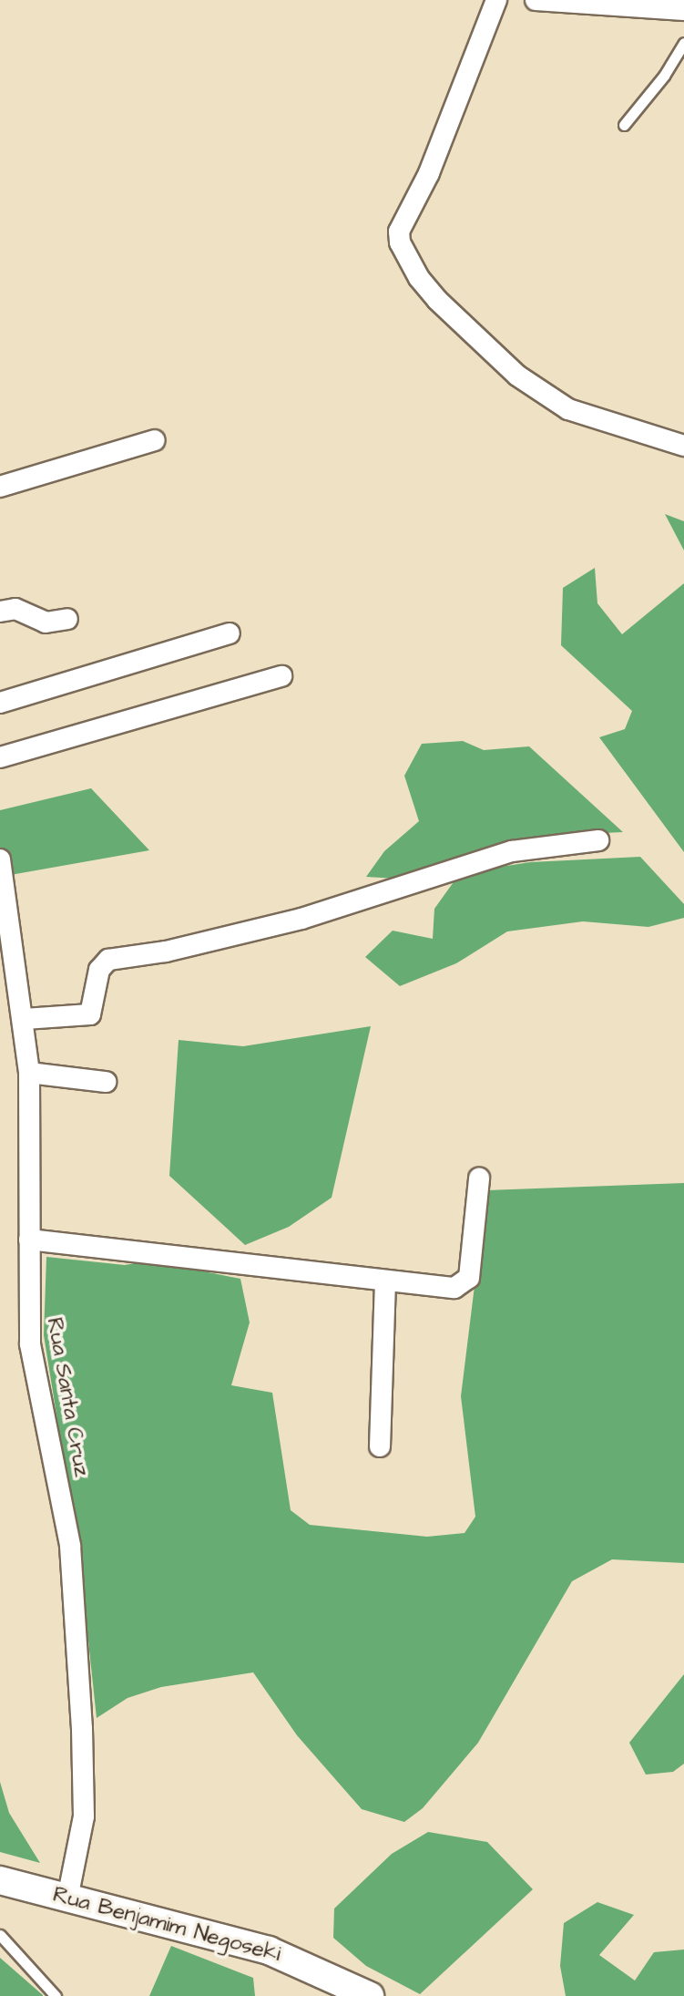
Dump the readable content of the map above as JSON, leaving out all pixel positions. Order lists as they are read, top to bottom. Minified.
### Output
{"streets":{"main road":["Rua Benjamim Negoseki"],"street":["Rua Santa Cruz"]},"crossings":[["Rua Santa Cruz","Rua Benjamim Negoseki"]]}
